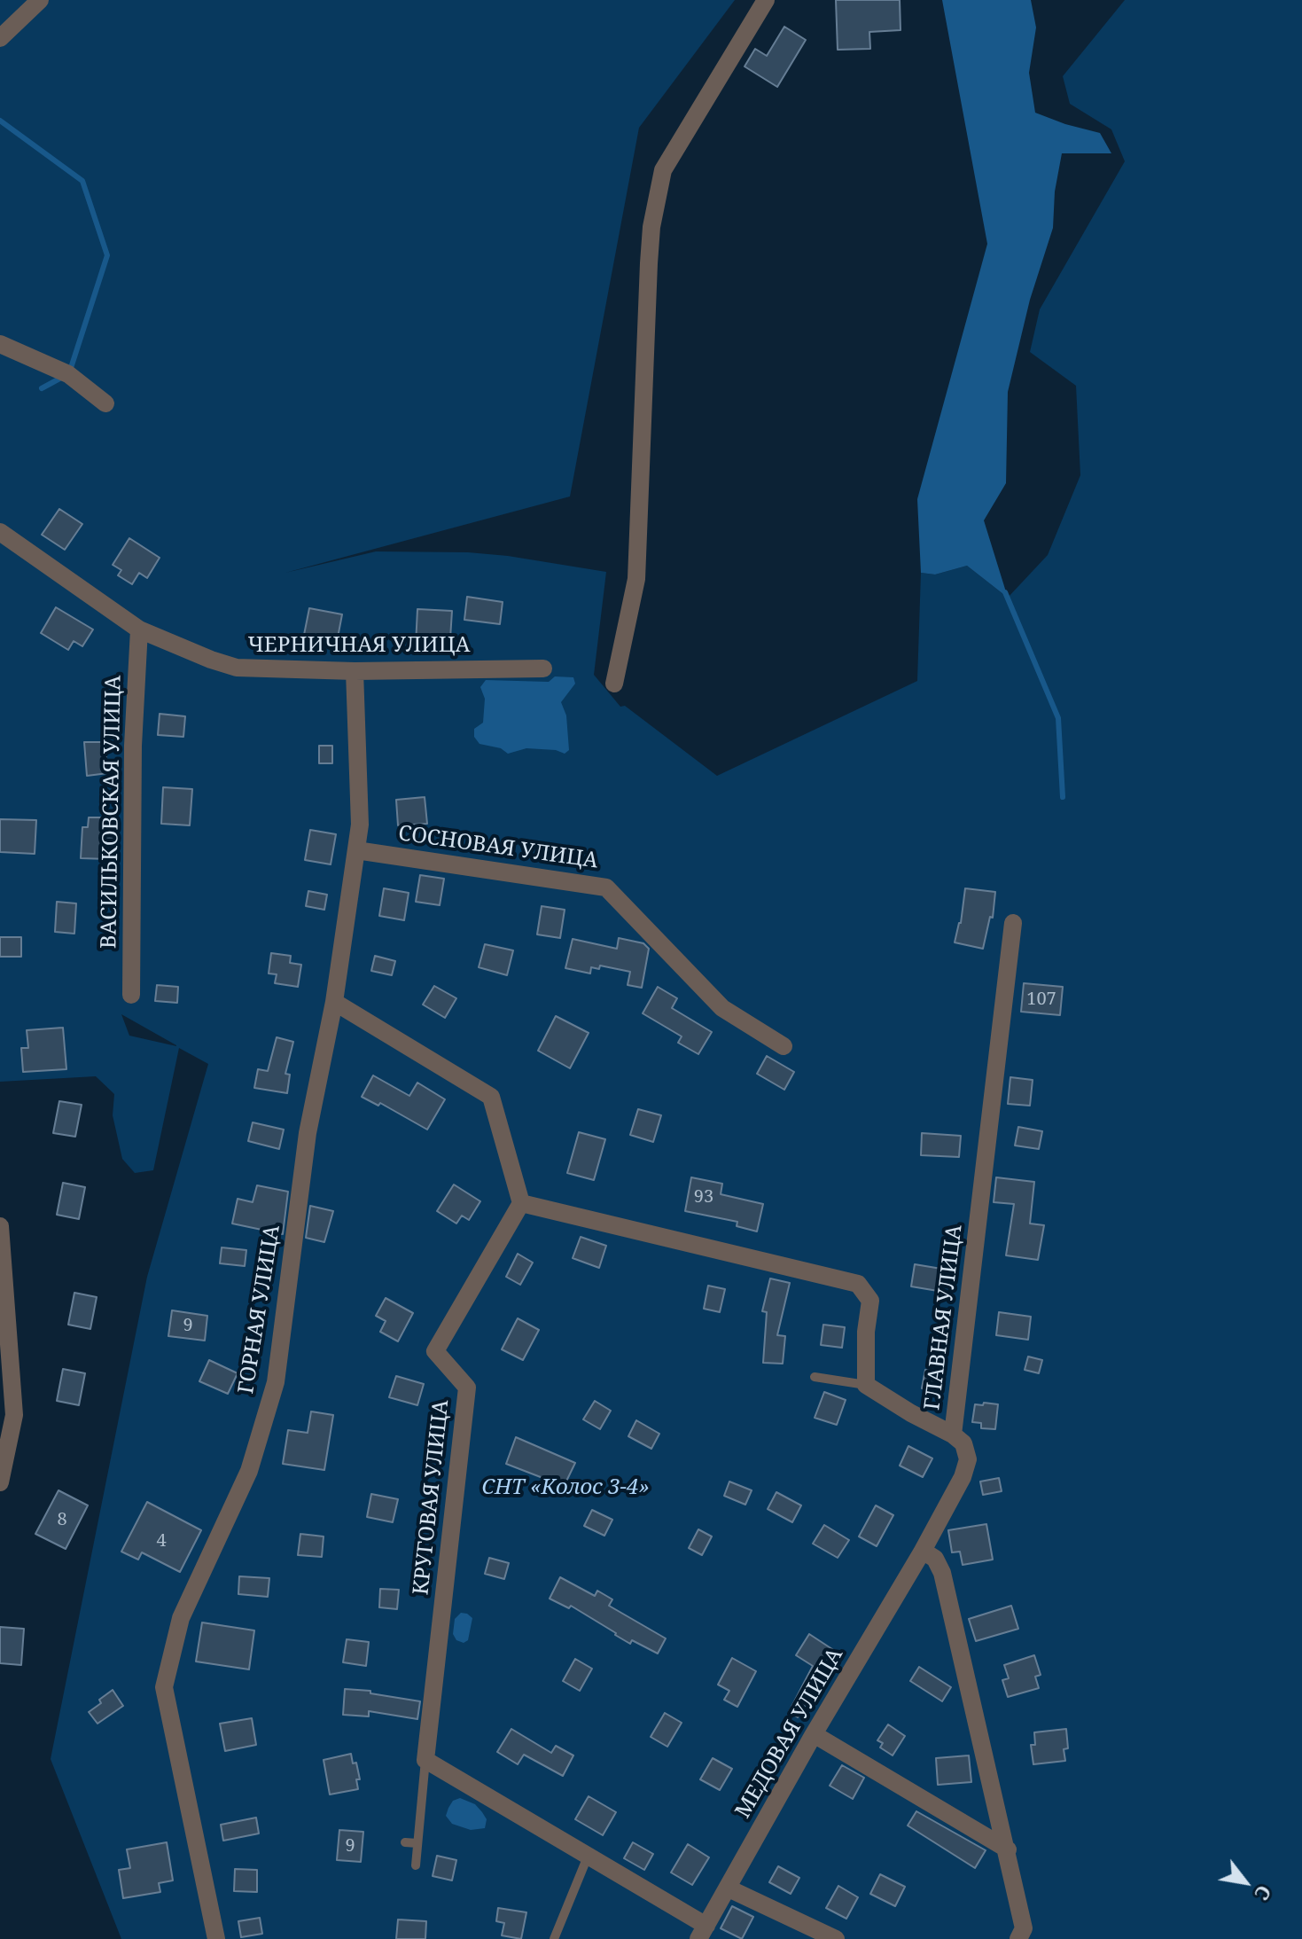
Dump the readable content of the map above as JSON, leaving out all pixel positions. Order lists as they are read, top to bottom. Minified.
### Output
{"streets":{"street":["ЧЕРНИЧНАЯ УЛИЦА","ВАСИЛЬКОВСКАЯ УЛИЦА","СОСНОВАЯ УЛИЦА","ГОРНАЯ УЛИЦА","ГЛАВНАЯ УЛИЦА","КРУГОВАЯ УЛИЦА","МЕДОВАЯ УЛИЦА"]},"crossings":[["ЧЕРНИЧНАЯ УЛИЦА","ВАСИЛЬКОВСКАЯ УЛИЦА"],["ЧЕРНИЧНАЯ УЛИЦА","ГОРНАЯ УЛИЦА"],["СОСНОВАЯ УЛИЦА","ГОРНАЯ УЛИЦА"],["ГЛАВНАЯ УЛИЦА","МЕДОВАЯ УЛИЦА"]],"parks":["СНТ «Колос 3-4»"],"house_numbers":["107","93","9","8","4","9"],"north":"bottom right"}
